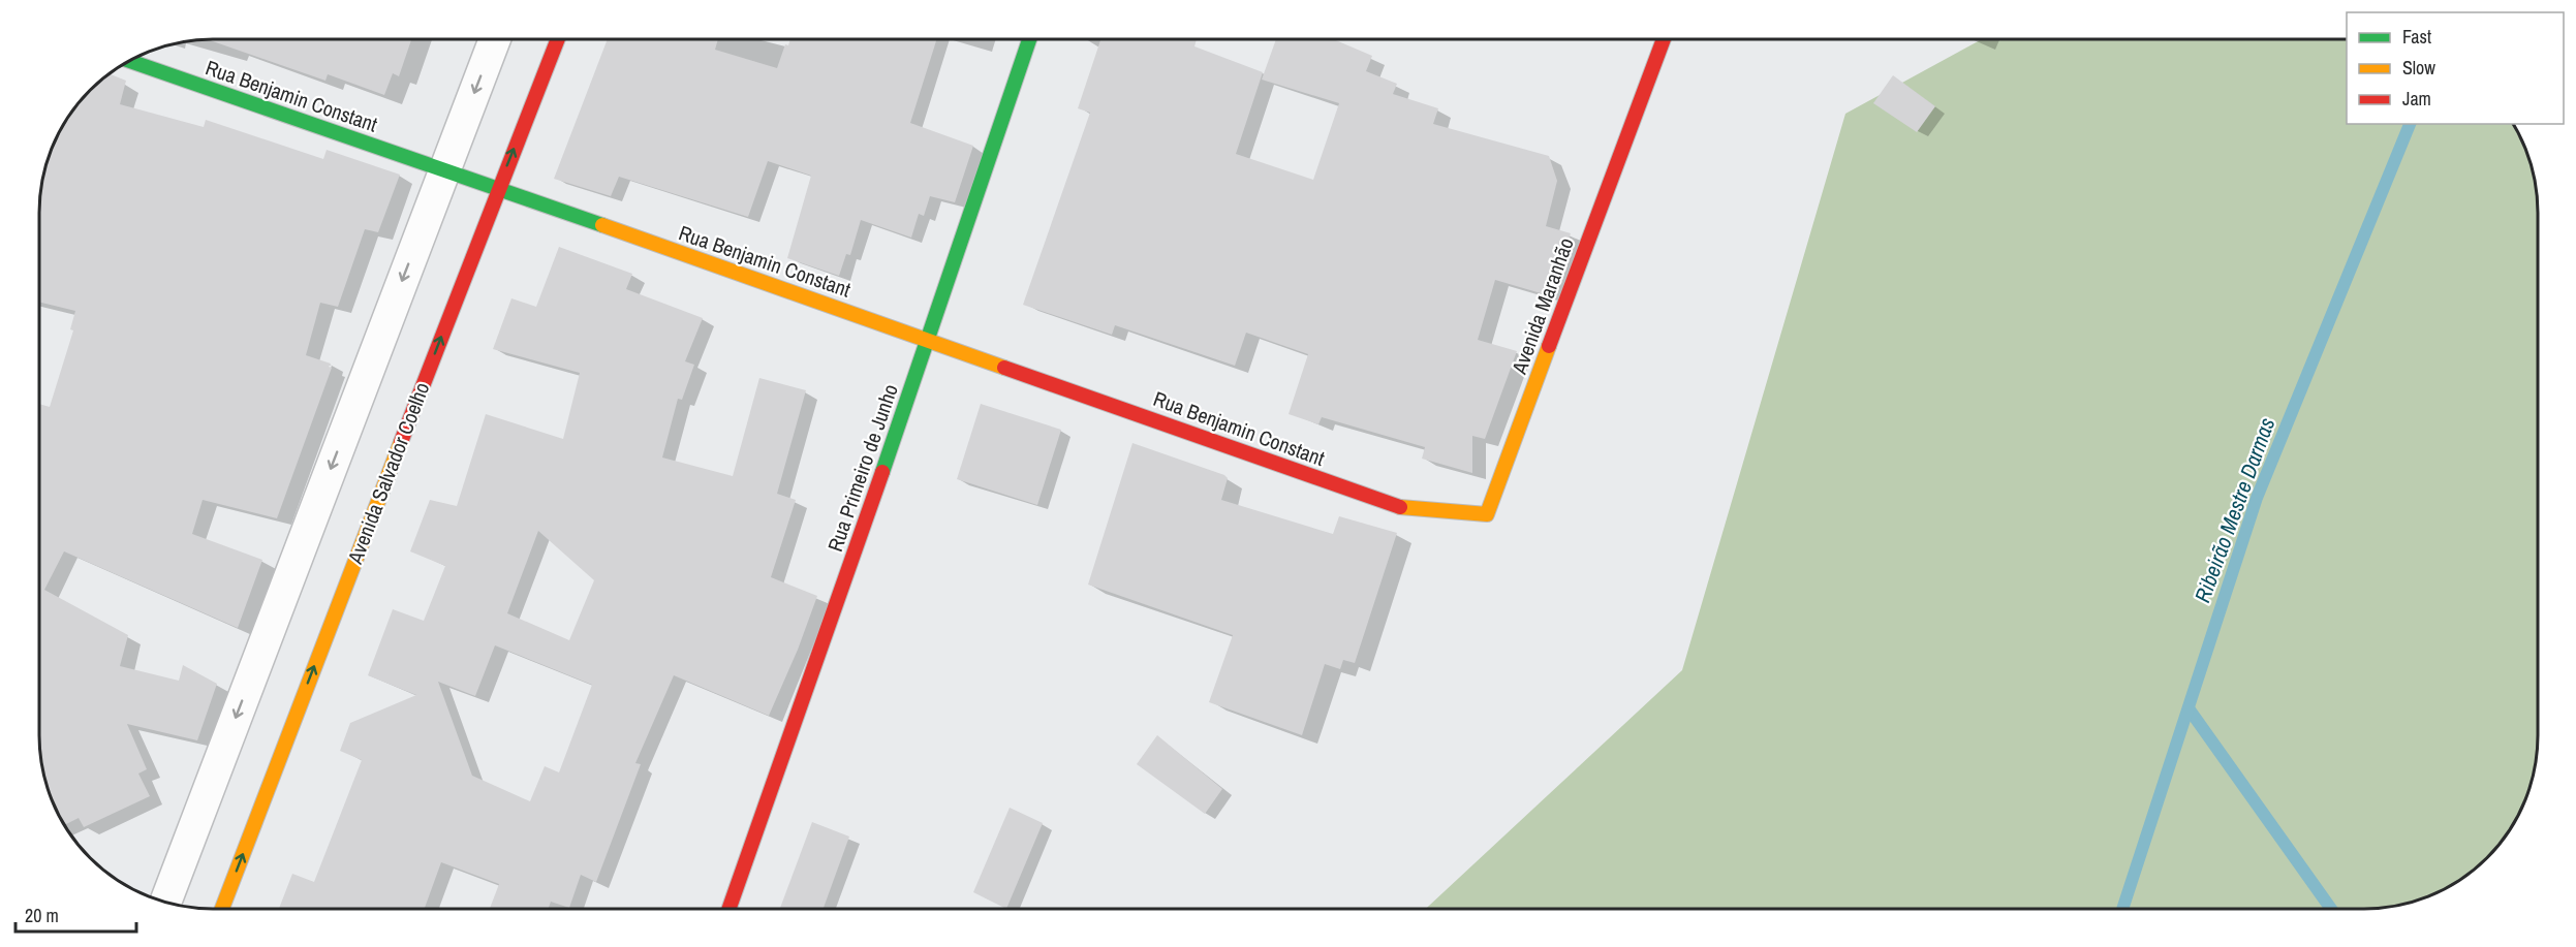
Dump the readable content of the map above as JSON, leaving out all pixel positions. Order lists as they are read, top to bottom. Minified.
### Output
{"streets":{"street":["Rua Benjamin Constant","Avenida Maranhão","Rua Primeiro de Junho","Avenida Salvador Coelho"]},"crossings":[["Rua Benjamin Constant","Avenida Maranhão"],["Rua Benjamin Constant","Rua Primeiro de Junho"],["Rua Benjamin Constant","Avenida Salvador Coelho"]],"water":["Ribeirão Mestre Darmas"],"legend":["Fast","Slow","Jam"],"scale_bar":"20 m"}
